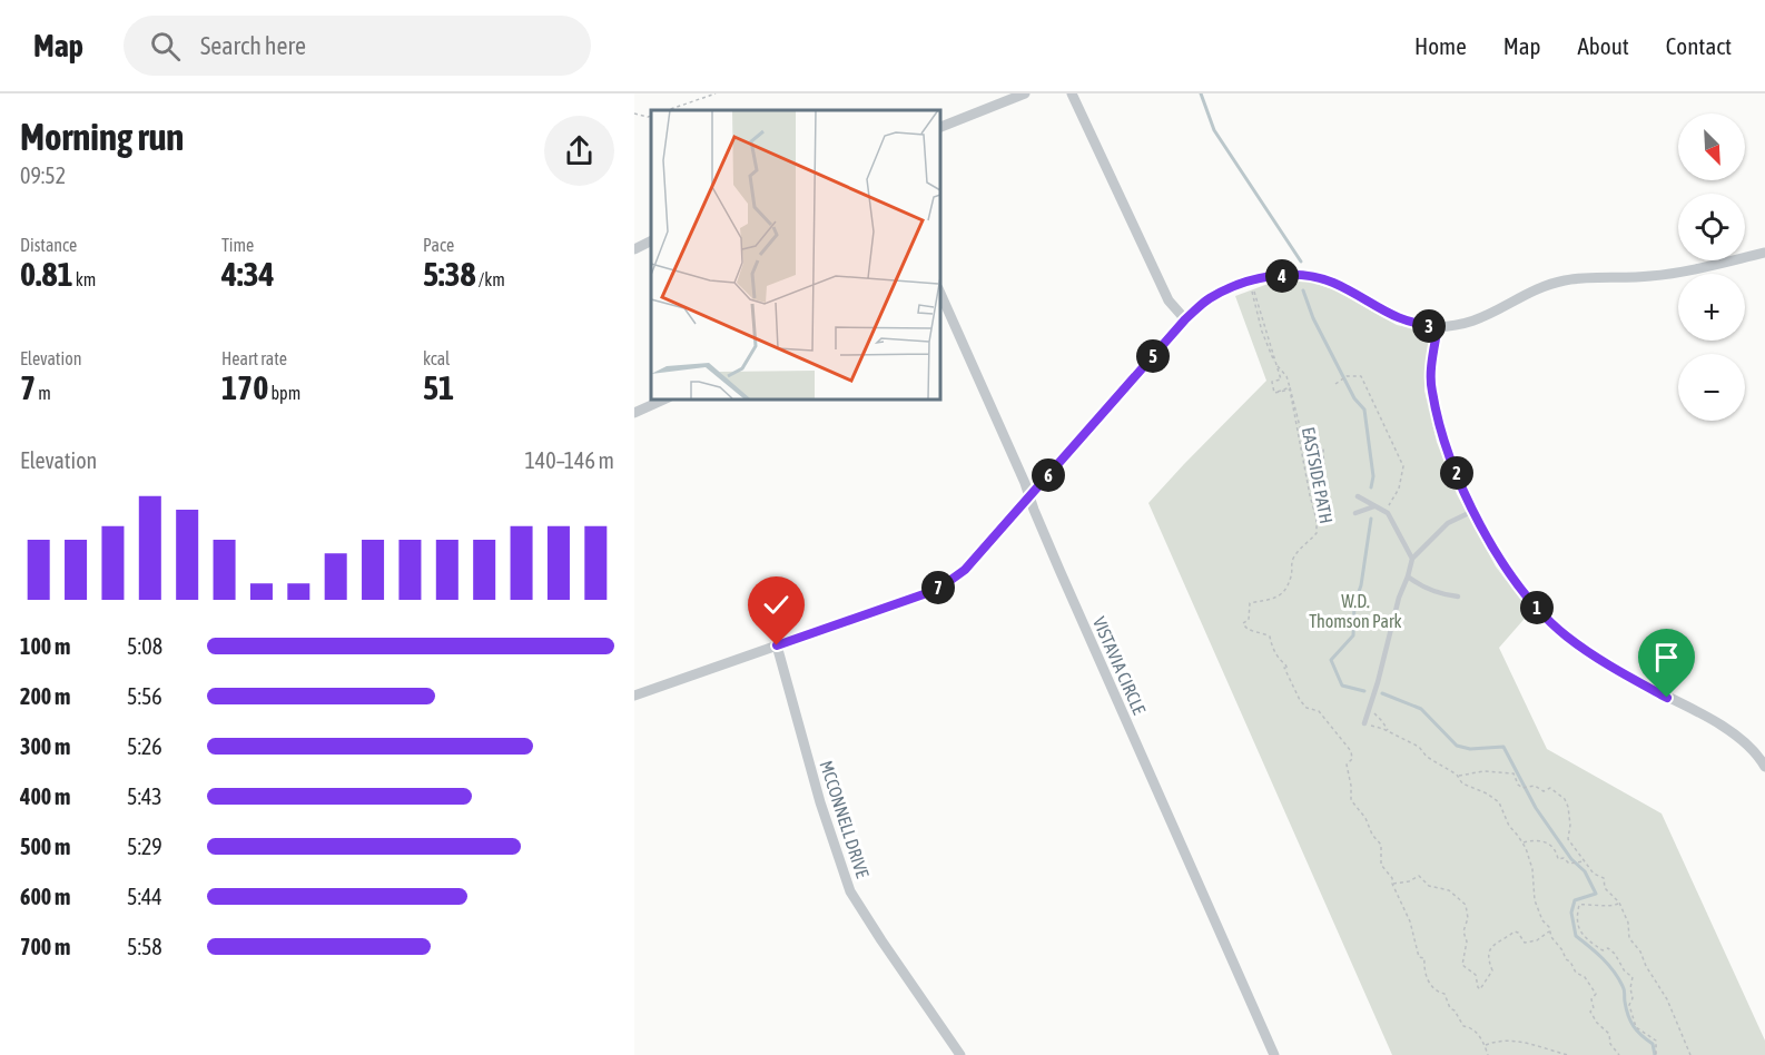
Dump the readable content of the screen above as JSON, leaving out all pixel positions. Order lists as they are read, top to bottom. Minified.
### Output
{"streets":{"street":["VISTAVIA CIRCLE","MCCONNELL DRIVE"],"path":["EASTSIDE PATH"]},"parks":["W.D. Thomson Park"],"north":"bottom right","page":{"header":"Map","search":"Search here","nav":["Home","Map","About","Contact"],"heading":["Morning run","09:52"],"map_buttons":["+","−"],"stats":[["Distance","0.81 km"],["Time","4:34"],["Pace","5:38 /km"],["Elevation","7 m"],["Heart rate","170 bpm"],["kcal","51"]],"pins":["4","3","5","2","6","7","1"],"chart":["Elevation","140–146 m"],"list":[{"name":"100 m","note":"5:08"},{"name":"200 m","note":"5:56"},{"name":"300 m","note":"5:26"},{"name":"400 m","note":"5:43"},{"name":"500 m","note":"5:29"},{"name":"600 m","note":"5:44"},{"name":"700 m","note":"5:58"}]}}
